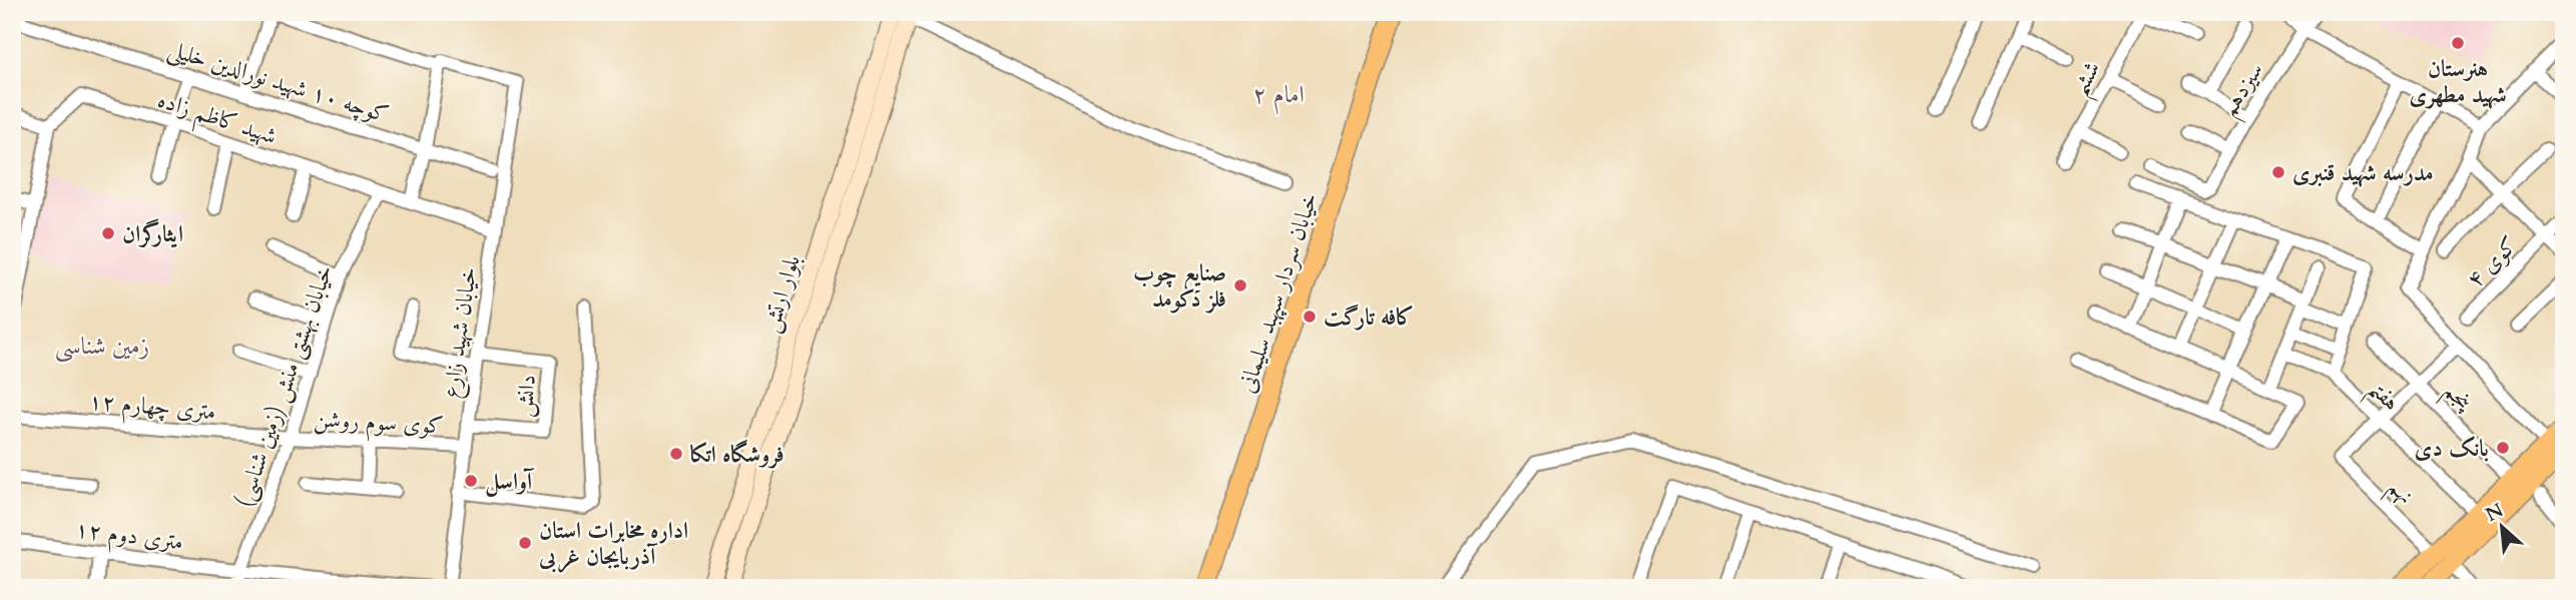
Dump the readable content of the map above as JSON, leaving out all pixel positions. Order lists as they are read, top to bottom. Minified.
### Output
{"streets":{"main road":["خیابان سردار سپهبد سلیمانی","بلوار ارتش"],"street":["ششم","کوچه ۱۰ شهید نورالدین خلیلی","سیزدهم","شهید کاظم زاده","کوی ۴","خیابان شهید زارع","خیابان بهشتی منش (زمین شناسی)","هفتم","دانش","پنجم","۱۲ متری چهارم","کوی سوم روشن","نهم","۱۲ متری دوم"]},"crossings":[["شهید کاظم زاده","خیابان بهشتی منش (زمین شناسی)"],["خیابان شهید زارع","دانش"],["خیابان شهید زارع","کوی سوم روشن"],["خیابان بهشتی منش (زمین شناسی)","۱۲ متری چهارم"],["خیابان بهشتی منش (زمین شناسی)","کوی سوم روشن"],["خیابان بهشتی منش (زمین شناسی)","۱۲ متری دوم"],["هفتم","نهم"],["۱۲ متری چهارم","کوی سوم روشن"]],"districts":["امام ۲","زمین شناسی"],"places":["هنرستان شهید مطهری","مدرسه شهید قنبری","ایثارگران","صنایع چوب فلز دکومد","کافه تارگت","بانک دی","فروشگاه اتکا","آواسل","اداره مخابرات استان آذربایجان غربی"],"north":"top left"}
